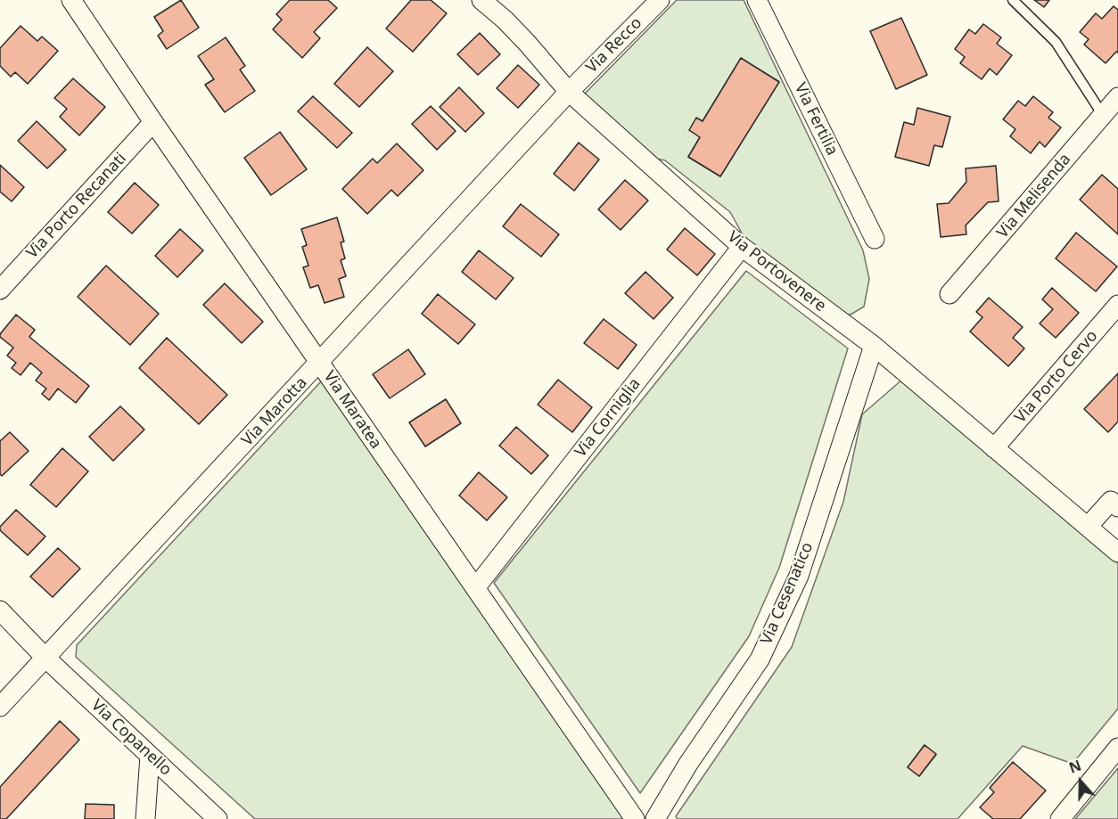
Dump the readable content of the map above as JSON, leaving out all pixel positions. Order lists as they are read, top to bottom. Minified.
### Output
{"streets":{"street":["Via Recco","Via Fertilia","Via Melisenda","Via Porto Recanati","Via Portovenere","Via Porto Cervo","Via Maratea","Via Marotta","Via Corniglia","Via Cesenatico","Via Copanello"]},"crossings":[["Via Recco","Via Portovenere"],["Via Recco","Via Marotta"],["Via Porto Recanati","Via Maratea"],["Via Portovenere","Via Porto Cervo"],["Via Portovenere","Via Marotta"],["Via Portovenere","Via Corniglia"],["Via Portovenere","Via Cesenatico"],["Via Maratea","Via Marotta"],["Via Maratea","Via Corniglia"],["Via Marotta","Via Copanello"]],"north":"top"}
